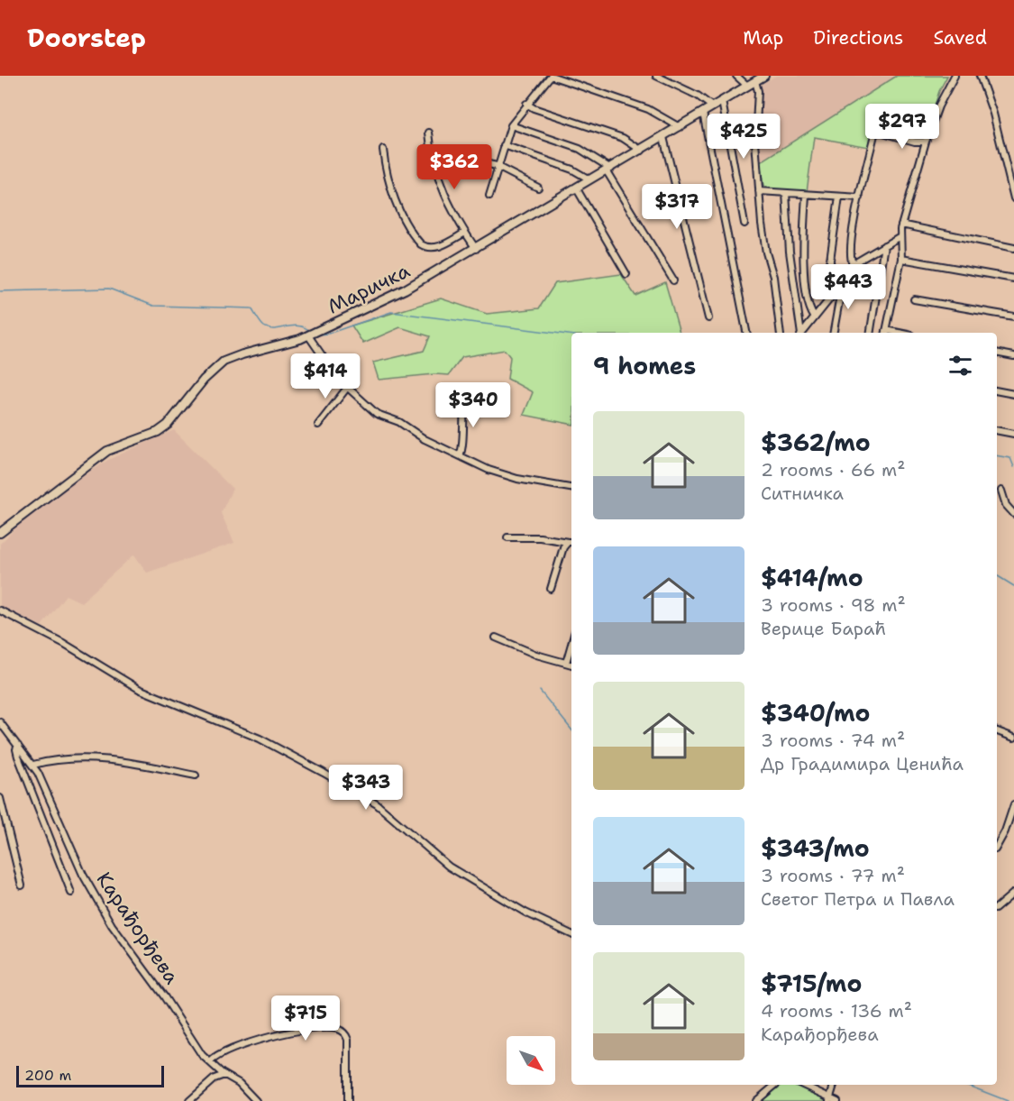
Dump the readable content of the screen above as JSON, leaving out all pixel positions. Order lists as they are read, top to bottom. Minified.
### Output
{"streets":{"street":["Маричка","Карађорђева"]},"scale_bar":"200 m","north":"bottom right","page":{"header":"Doorstep","nav":["Map","Directions","Saved"],"price":["$297","$425","$362","$317","$443","$414","$340","$343","$715"],"heading":"9 homes","list":[{"name":"$362/mo","note":"2 rooms · 66 m² · Ситничка"},{"name":"$414/mo","note":"3 rooms · 98 m² · Верице Бараћ"},{"name":"$340/mo","note":"3 rooms · 74 m² · Др Градимира Ценића"},{"name":"$343/mo","note":"3 rooms · 77 m² · Светог Петра и Павла"},{"name":"$715/mo","note":"4 rooms · 136 m² · Карађорђева"}],"scale":"200 m"}}
